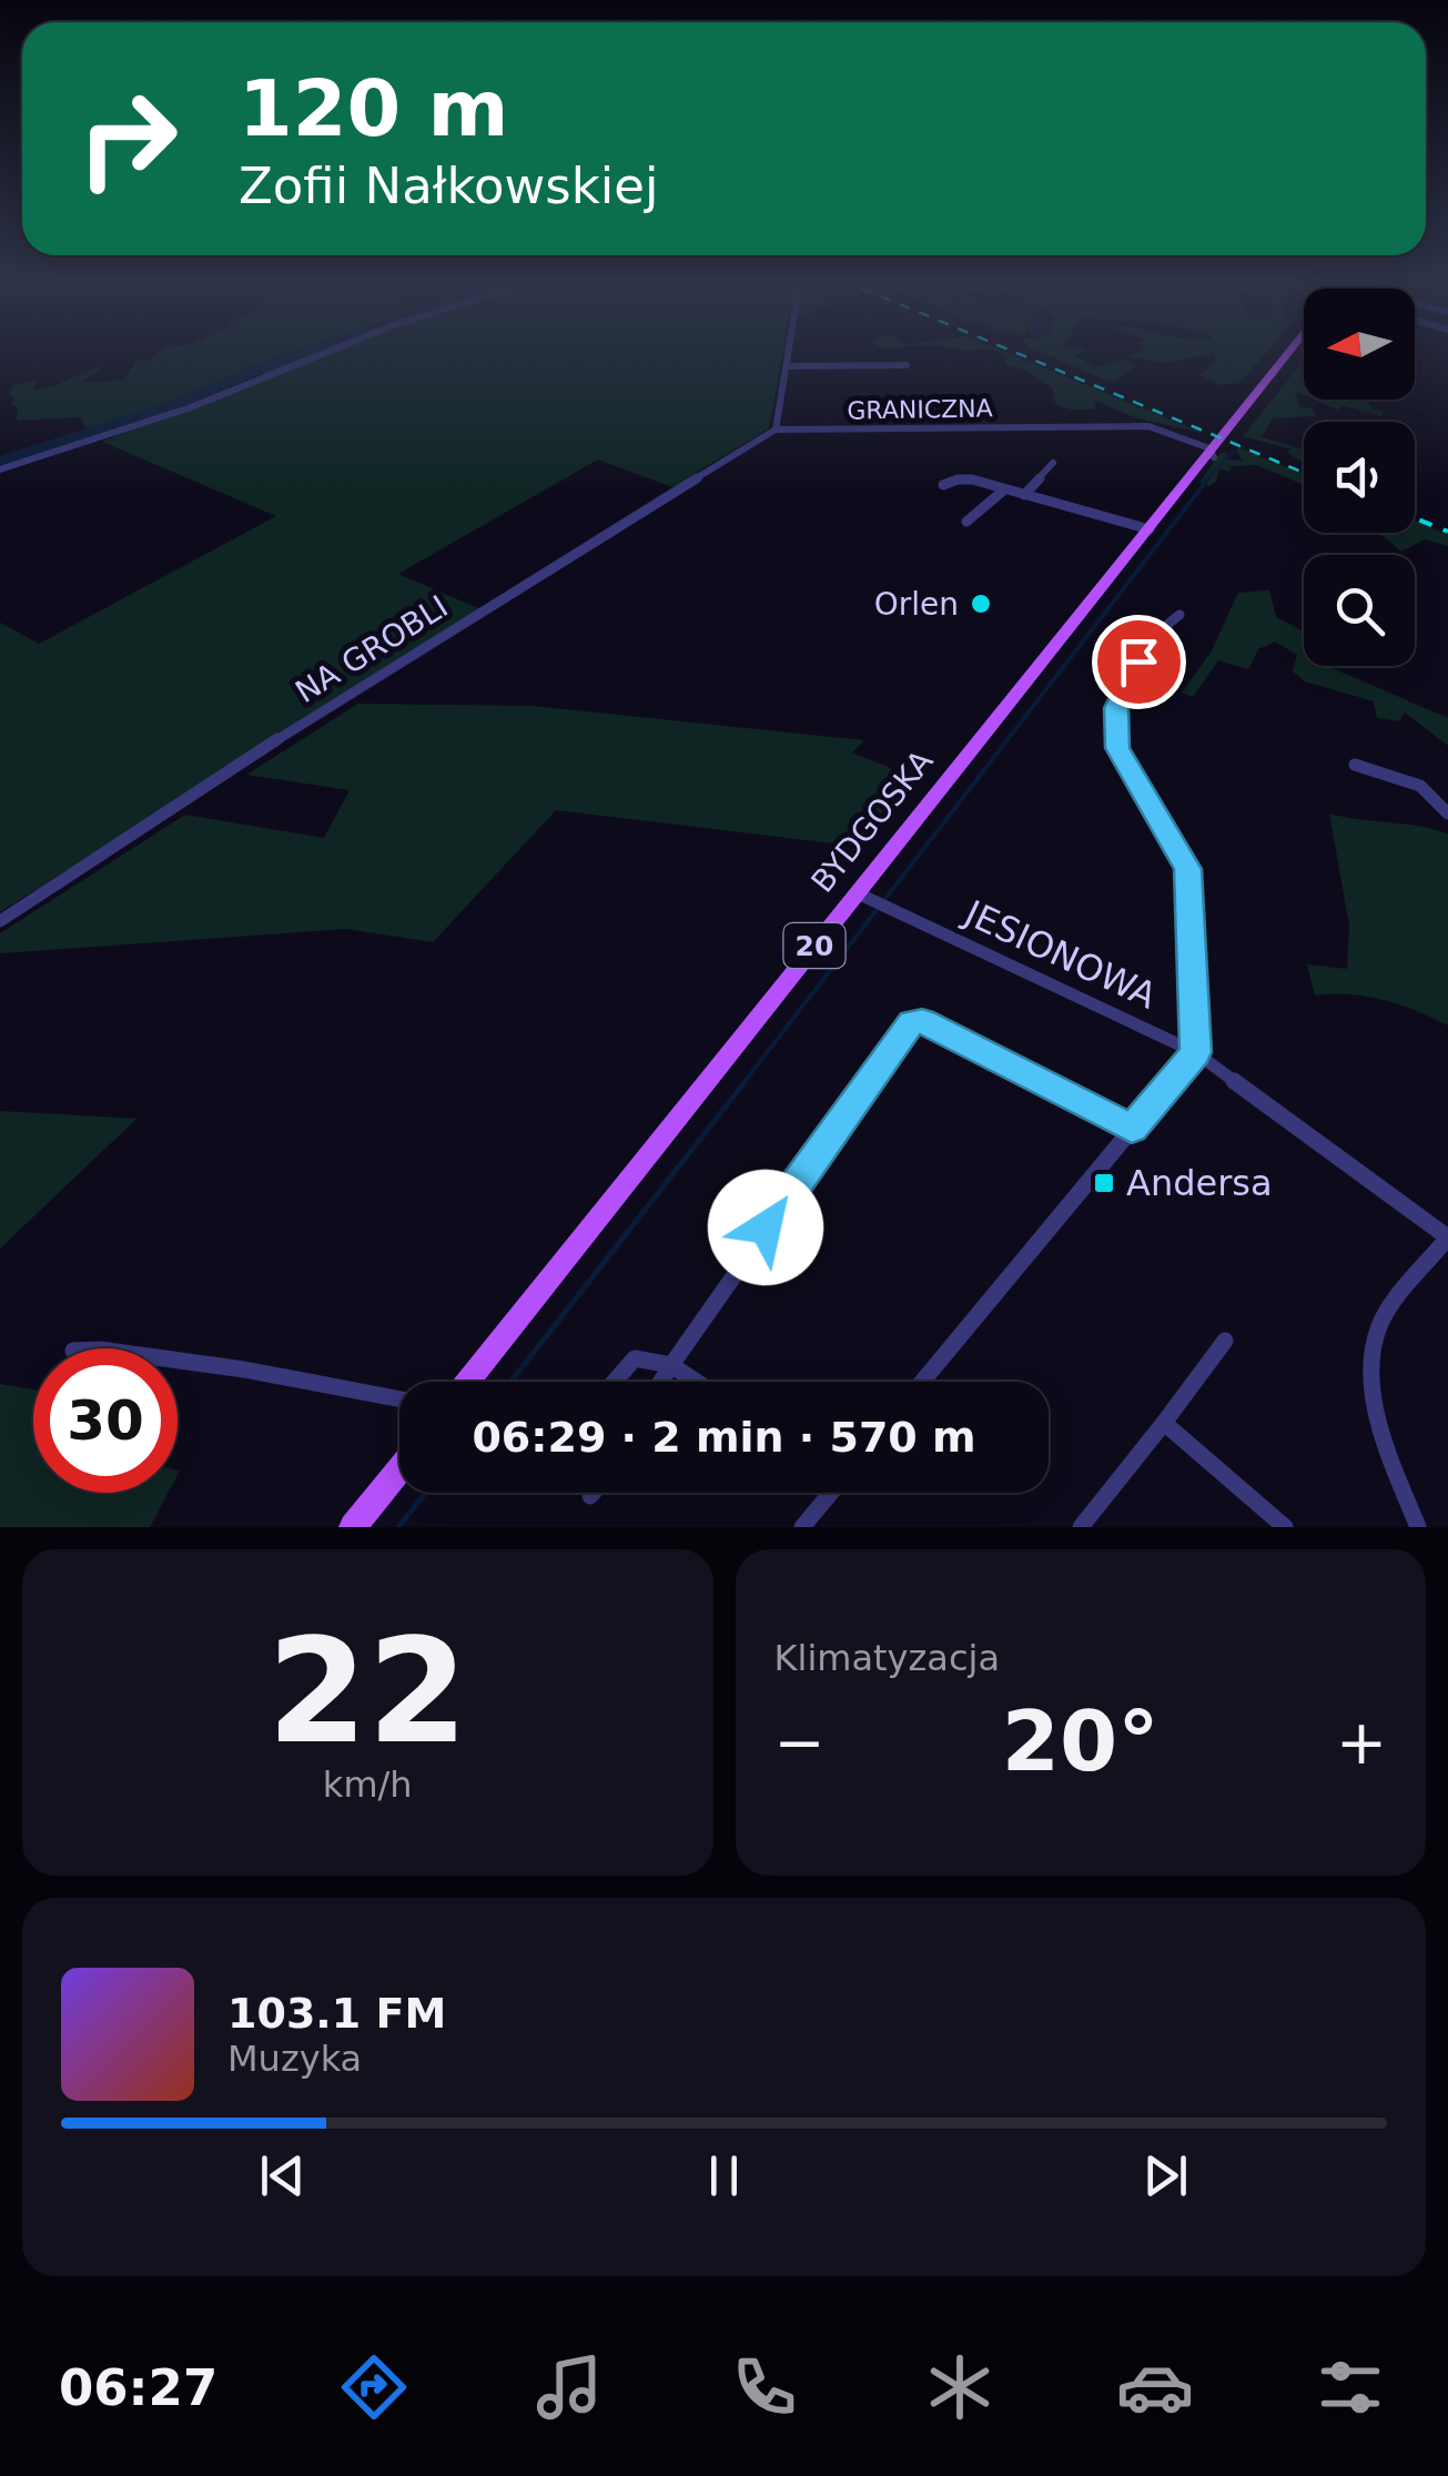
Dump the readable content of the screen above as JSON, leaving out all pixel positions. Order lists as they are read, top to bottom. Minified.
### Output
{"streets":{"main road":["BYDGOSKA","20"],"street":["GRANICZNA","NA GROBLI","JESIONOWA"]},"crossings":[["GRANICZNA","NA GROBLI"],["GRANICZNA","BYDGOSKA"],["BYDGOSKA","JESIONOWA"]],"places":{"other":["Orlen"],"transit":["Andersa"]},"north":"left","page":{"turn":["120 m","Zofii Nałkowskiej"],"limit":"30","trip":"06:29 · 2 min · 570 m","tile":[["22","km/h"],"Klimatyzacja"],"heat":["−","20°","+"],"song":["103.1 FM","Muzyka"],"tabs":"06:27"}}
